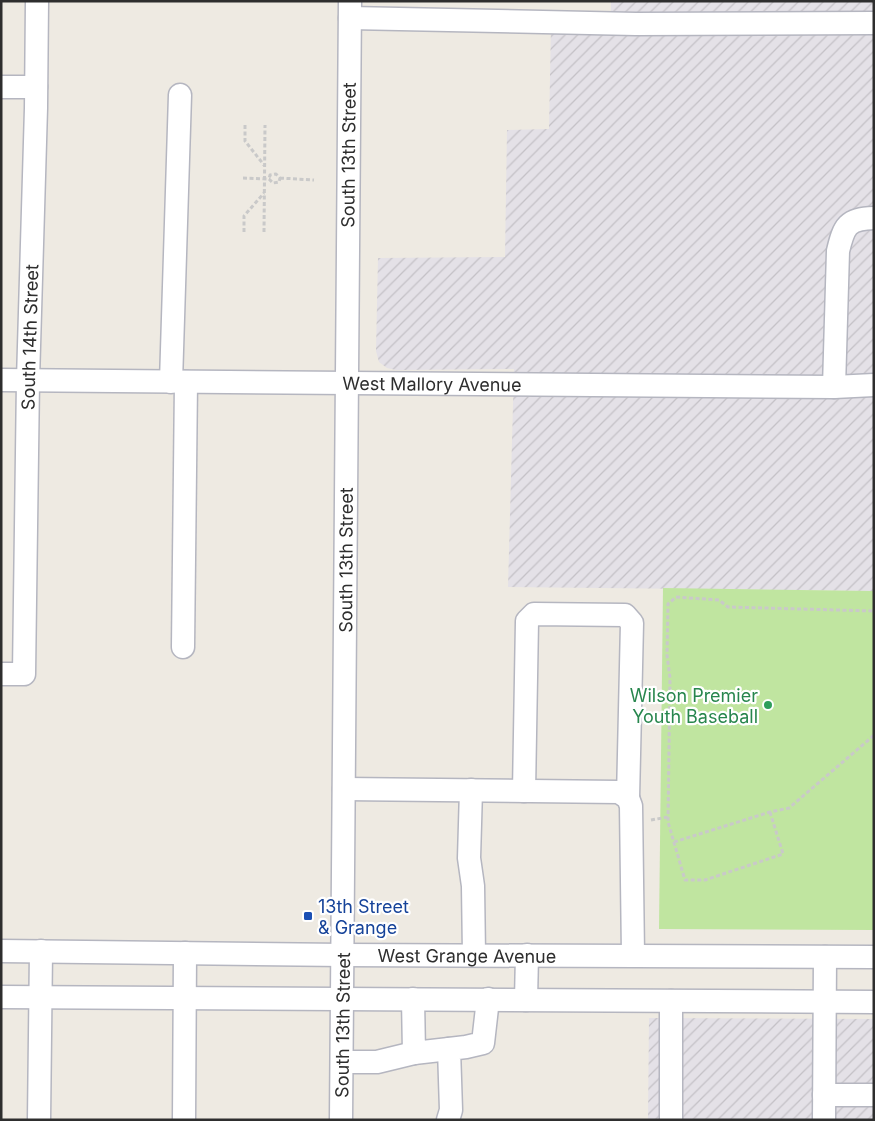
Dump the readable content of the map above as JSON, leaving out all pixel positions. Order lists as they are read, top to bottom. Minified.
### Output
{"streets":{"street":["South 13th Street","South 14th Street","West Mallory Avenue","West Grange Avenue"]},"crossings":[["South 13th Street","West Mallory Avenue"],["South 13th Street","West Grange Avenue"],["South 14th Street","West Mallory Avenue"]],"places":{"other":["Wilson Premier Youth Baseball"],"transit":["13th Street & Grange"]}}
